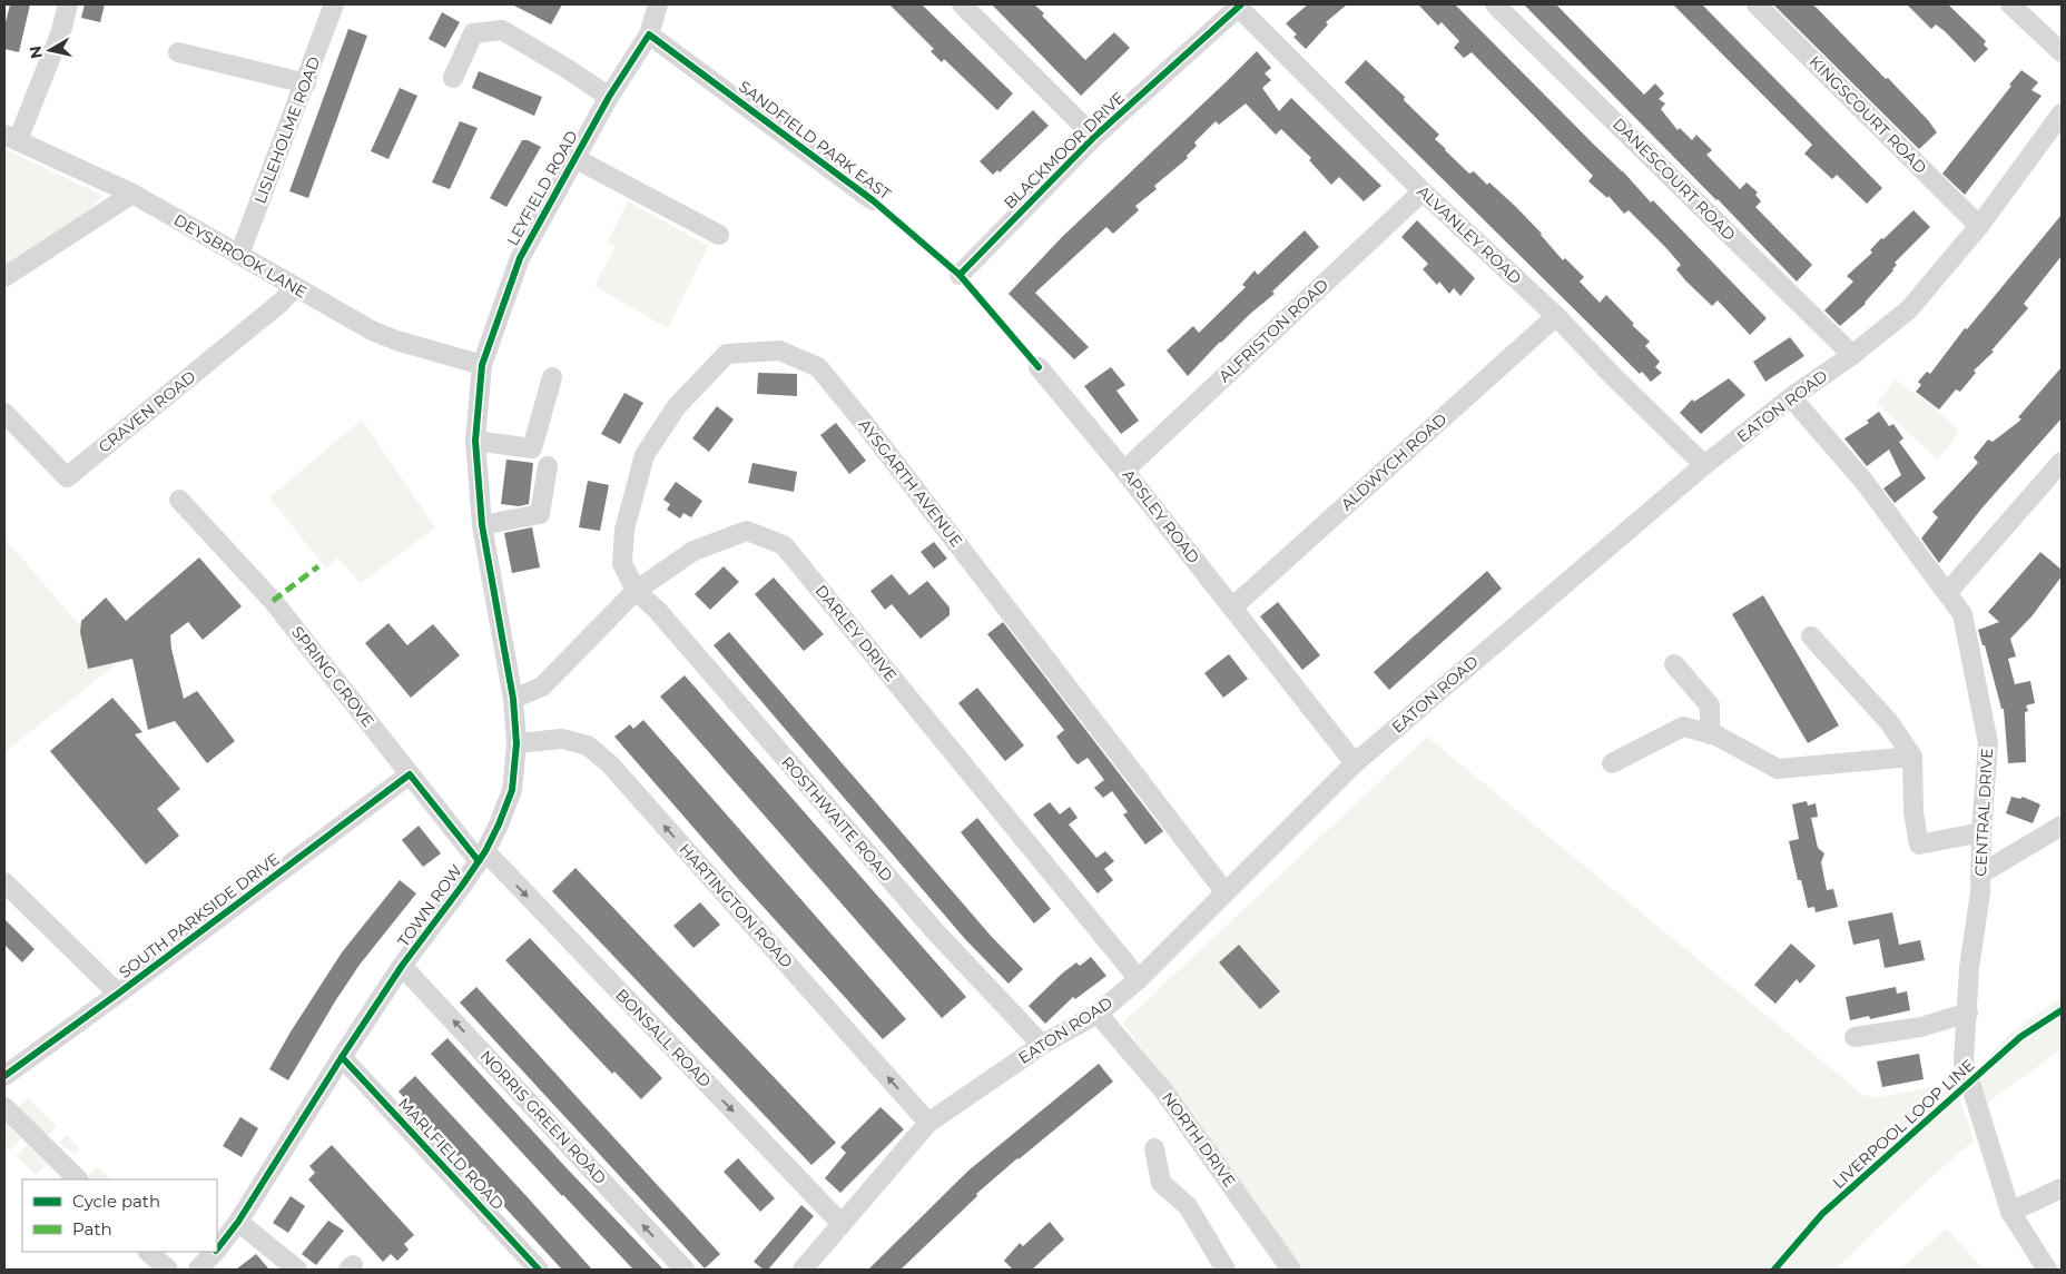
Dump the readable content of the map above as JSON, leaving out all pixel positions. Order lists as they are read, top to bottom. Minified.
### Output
{"streets":{"street":["KINGSCOURT ROAD","LISLEHOLME ROAD","SANDFIELD PARK EAST","BLACKMOOR DRIVE","DANESCOURT ROAD","LEYFIELD ROAD","ALVANLEY ROAD","DEYSBROOK LANE","ALFRISTON ROAD","EATON ROAD","CRAVEN ROAD","ALDWYCH ROAD","AYSGARTH AVENUE","APSLEY ROAD","DARLEY DRIVE","SPRING GROVE","CENTRAL DRIVE","ROSTHWAITE ROAD","TOWN ROW","HARTINGTON ROAD","SOUTH PARKSIDE DRIVE","BONSALL ROAD","NORRIS GREEN ROAD","NORTH DRIVE","MARLFIELD ROAD"],"cycle path":["LIVERPOOL LOOP LINE"]},"crossings":[["KINGSCOURT ROAD","EATON ROAD"],["LISLEHOLME ROAD","DEYSBROOK LANE"],["SANDFIELD PARK EAST","LEYFIELD ROAD"],["BLACKMOOR DRIVE","ALVANLEY ROAD"],["DANESCOURT ROAD","EATON ROAD"],["LEYFIELD ROAD","DEYSBROOK LANE"],["LEYFIELD ROAD","TOWN ROW"],["ALVANLEY ROAD","ALFRISTON ROAD"],["ALVANLEY ROAD","EATON ROAD"],["ALVANLEY ROAD","ALDWYCH ROAD"],["DEYSBROOK LANE","CRAVEN ROAD"],["DEYSBROOK LANE","TOWN ROW"],["ALFRISTON ROAD","APSLEY ROAD"],["EATON ROAD","AYSGARTH AVENUE"],["EATON ROAD","APSLEY ROAD"],["EATON ROAD","DARLEY DRIVE"],["EATON ROAD","CENTRAL DRIVE"],["EATON ROAD","ROSTHWAITE ROAD"],["EATON ROAD","HARTINGTON ROAD"],["EATON ROAD","BONSALL ROAD"],["EATON ROAD","NORTH DRIVE"],["ALDWYCH ROAD","APSLEY ROAD"],["AYSGARTH AVENUE","DARLEY DRIVE"],["AYSGARTH AVENUE","ROSTHWAITE ROAD"],["DARLEY DRIVE","ROSTHWAITE ROAD"],["DARLEY DRIVE","TOWN ROW"],["SPRING GROVE","TOWN ROW"],["SPRING GROVE","SOUTH PARKSIDE DRIVE"],["SPRING GROVE","BONSALL ROAD"],["TOWN ROW","HARTINGTON ROAD"],["TOWN ROW","BONSALL ROAD"],["TOWN ROW","NORRIS GREEN ROAD"],["TOWN ROW","MARLFIELD ROAD"]],"one_way":["HARTINGTON ROAD","BONSALL ROAD","NORRIS GREEN ROAD"],"legend":["Cycle path","Path"],"north":"left"}
